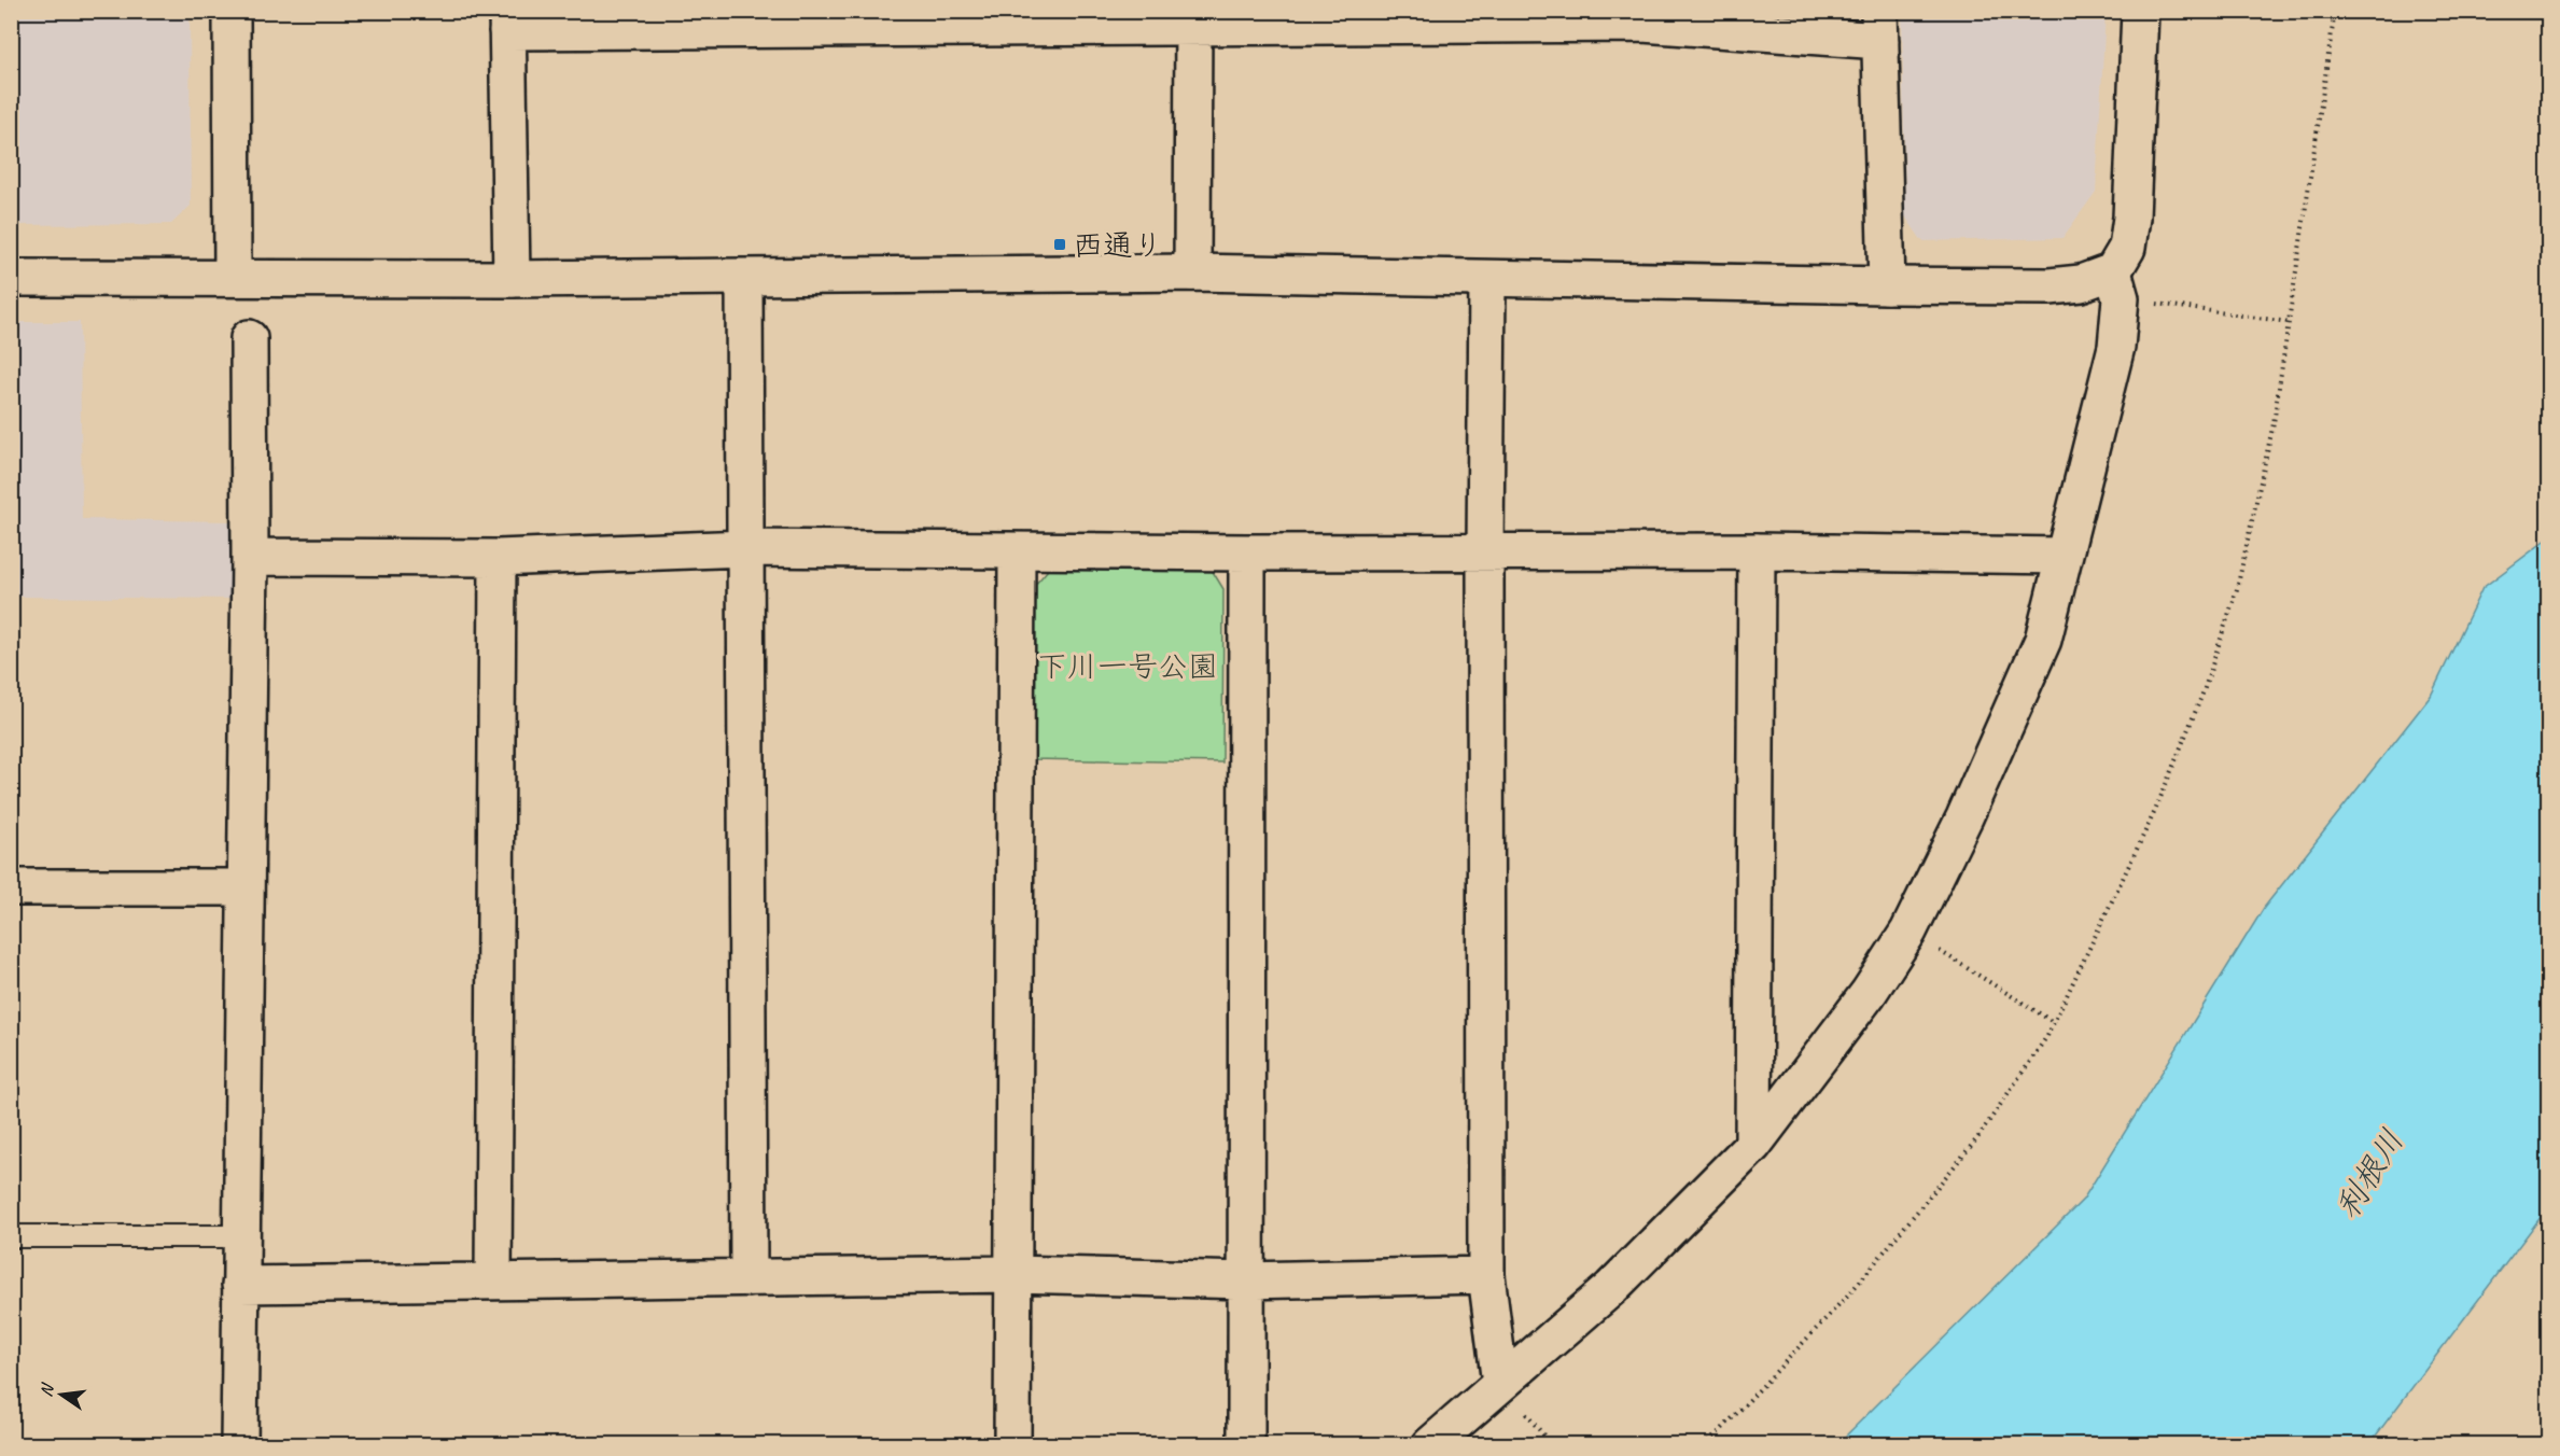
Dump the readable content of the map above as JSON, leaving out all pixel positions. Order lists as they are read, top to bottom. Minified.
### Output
{"water":["利根川"],"parks":["下川一号公園"],"places":{"transit":["西通り"]},"north":"left"}
